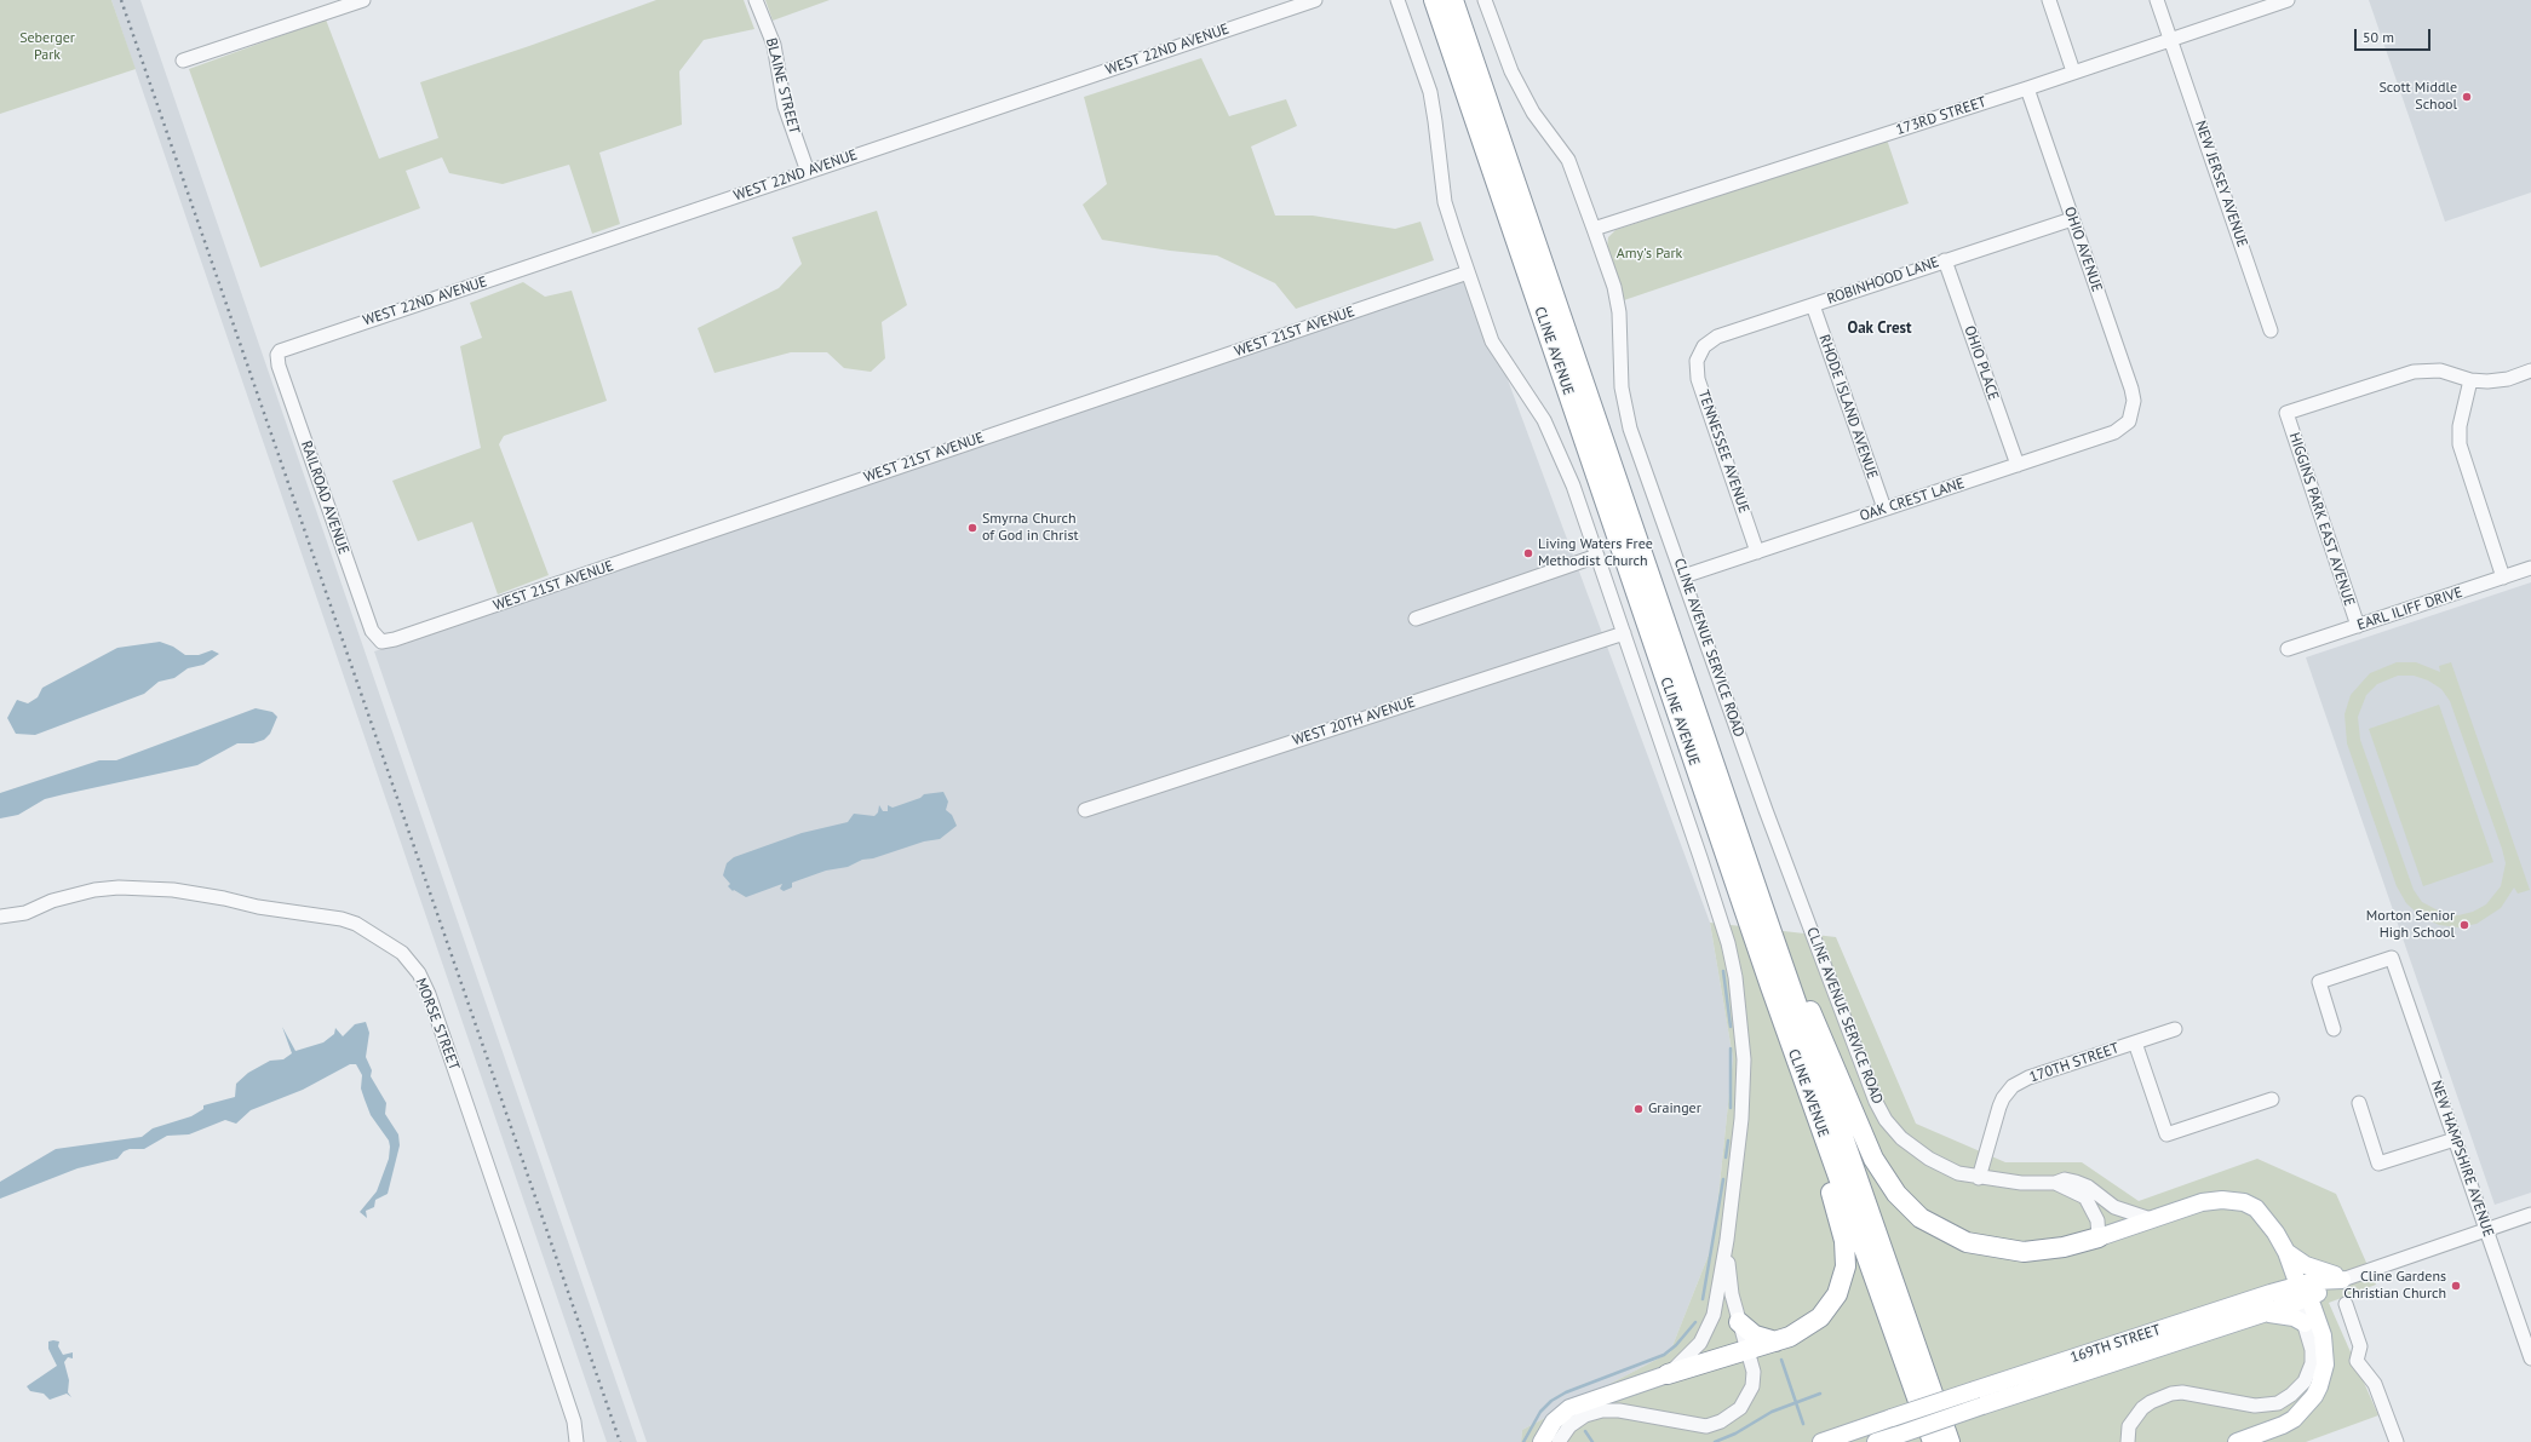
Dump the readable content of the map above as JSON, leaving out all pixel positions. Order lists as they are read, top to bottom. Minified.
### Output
{"streets":{"highway":["CLINE AVENUE"],"main road":["169TH STREET"],"street":["WEST 22ND AVENUE","BLAINE STREET","173RD STREET","NEW JERSEY AVENUE","OHIO AVENUE","ROBINHOOD LANE","WEST 21ST AVENUE","OHIO PLACE","RHODE ISLAND AVENUE","TENNESSEE AVENUE","RAILROAD AVENUE","OAK CREST LANE","HIGGINS PARK EAST AVENUE","EARL ILIFF DRIVE","CLINE AVENUE SERVICE ROAD","WEST 20TH AVENUE","MORSE STREET","170TH STREET","NEW HAMPSHIRE AVENUE"]},"crossings":[["WEST 22ND AVENUE","BLAINE STREET"],["WEST 22ND AVENUE","RAILROAD AVENUE"],["173RD STREET","NEW JERSEY AVENUE"],["173RD STREET","OHIO AVENUE"],["173RD STREET","CLINE AVENUE SERVICE ROAD"],["OHIO AVENUE","ROBINHOOD LANE"],["OHIO AVENUE","OAK CREST LANE"],["ROBINHOOD LANE","OHIO PLACE"],["ROBINHOOD LANE","RHODE ISLAND AVENUE"],["ROBINHOOD LANE","TENNESSEE AVENUE"],["WEST 21ST AVENUE","CLINE AVENUE"],["WEST 21ST AVENUE","RAILROAD AVENUE"],["CLINE AVENUE","WEST 20TH AVENUE"],["OHIO PLACE","OAK CREST LANE"],["RHODE ISLAND AVENUE","OAK CREST LANE"],["TENNESSEE AVENUE","OAK CREST LANE"],["OAK CREST LANE","CLINE AVENUE SERVICE ROAD"],["HIGGINS PARK EAST AVENUE","EARL ILIFF DRIVE"],["CLINE AVENUE SERVICE ROAD","170TH STREET"],["NEW HAMPSHIRE AVENUE","169TH STREET"]],"districts":["Oak Crest"],"parks":["Seberger Park","Amy's Park"],"places":["Scott Middle School","Smyrna Church of God in Christ","Living Waters Free Methodist Church","Morton Senior High School","Grainger","Cline Gardens Christian Church"],"scale_bar":"50 m"}
